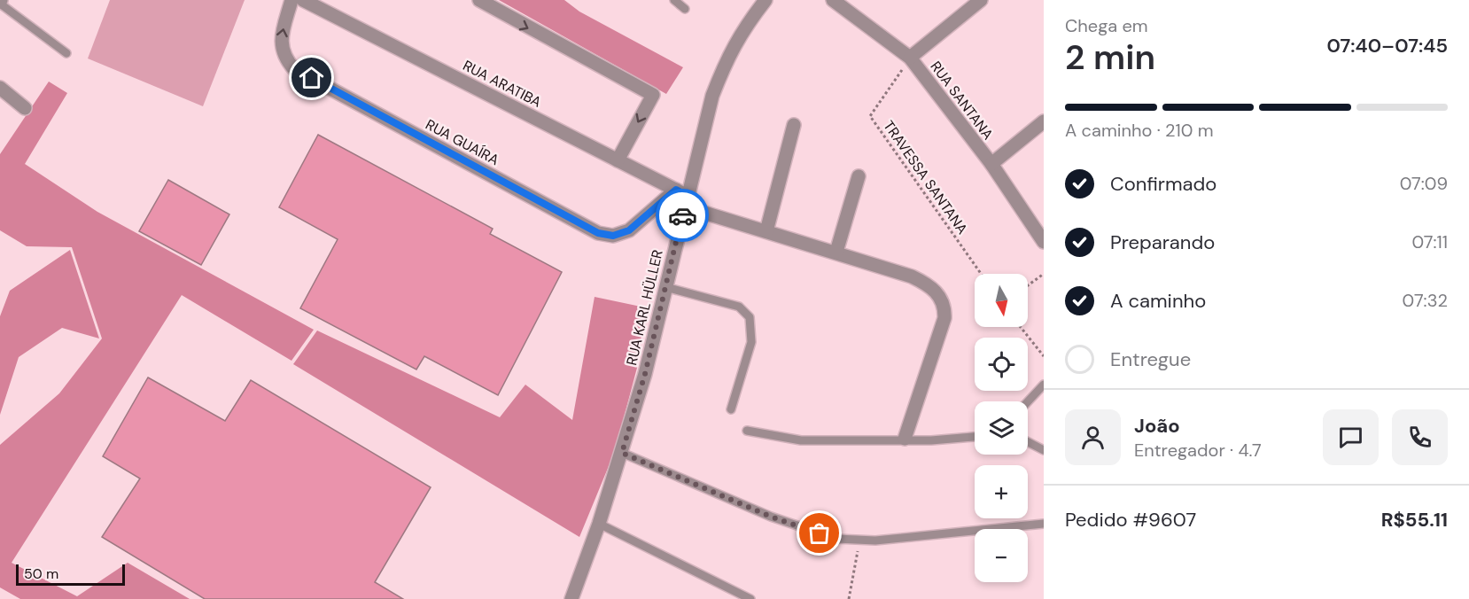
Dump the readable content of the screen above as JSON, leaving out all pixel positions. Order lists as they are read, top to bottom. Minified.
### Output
{"streets":{"street":["RUA ARATIBA","RUA SANTANA","RUA GUAÍRA","RUA KARL HÜLLER"],"path":["TRAVESSA SANTANA"]},"crossings":[["RUA ARATIBA","RUA GUAÍRA"],["RUA ARATIBA","RUA KARL HÜLLER"],["RUA SANTANA","TRAVESSA SANTANA"],["RUA GUAÍRA","RUA KARL HÜLLER"]],"one_way":["RUA GUAÍRA"],"scale_bar":"50 m","north":"bottom","page":{"heading":["2 min","Chega em","07:40–07:45"],"panel":["João","Entregador · 4.7","Pedido #9607","R$55.11"],"bar":"A caminho · 210 m","list":[["Confirmado","07:09"],["Preparando","07:11"],["A caminho","07:32"],"Entregue"],"map_buttons":["+","−"],"scale":"50 m"}}
